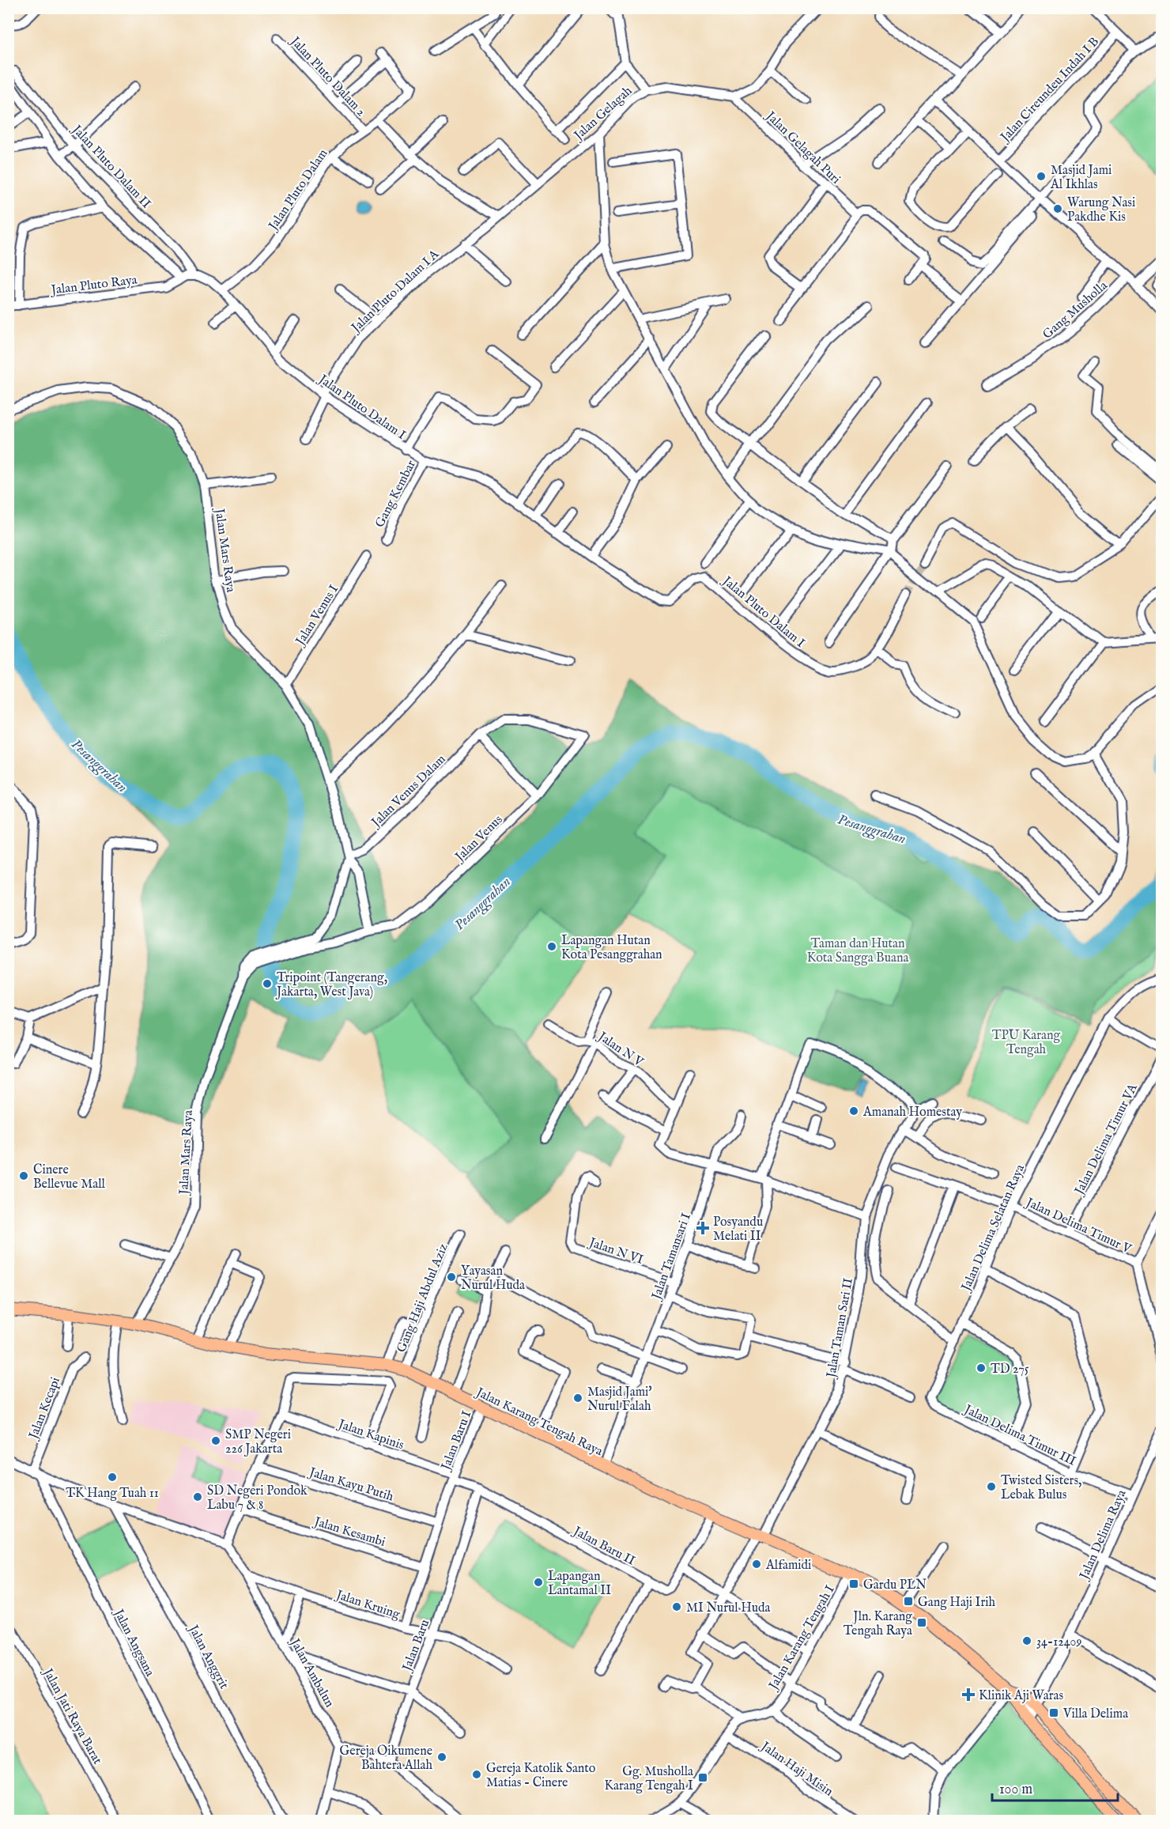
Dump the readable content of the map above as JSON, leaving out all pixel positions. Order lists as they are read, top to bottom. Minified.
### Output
{"streets":{"main road":["Jalan Karang Tengah Raya"],"street":["Jalan Pluto Dalam 2","Jalan Cireundeu Indah I B","Jalan Gelagah","Jalan Gelagah Puri","Jalan Pluto Dalam II","Jalan Pluto Dalam","Jalan Pluto Raya","Jalan Pluto Dalam I A","Gang Musholla","Jalan Pluto Dalam I","Gang Kembar","Jalan Mars Raya","Jalan Venus I","Jalan Venus Dalam","Jalan Venus","Jalan N V","Jalan Delima Timur VA","Jalan Delima Timur V","Jalan Delima Selatan Raya","Jalan N VI","Jalan Tamansari I","Gang Haji Abdul Aziz","Jalan Taman Sari II","Jalan Kecapi","Jalan Kapinis","Jalan Delima Timur III","Jalan Baru I","Jalan Kayu Putih","Jalan Kesambi","Jalan Delima Raya","Jalan Baru II","Jalan Kruing","Jalan Karang Tengah I","Jalan Angsana","Jalan Baru","Jalan Anggrit","Jalan Ambalun","Jalan Jati Raya Barat","Jalan Haji Misin"]},"crossings":[["Jalan Pluto Dalam 2","Jalan Pluto Dalam"],["Jalan Gelagah","Jalan Gelagah Puri"],["Jalan Gelagah","Jalan Pluto Dalam I A"],["Jalan Pluto Dalam","Jalan Pluto Dalam I"],["Jalan Pluto Dalam I A","Jalan Pluto Dalam I"],["Jalan Pluto Dalam I","Gang Kembar"],["Jalan Mars Raya","Jalan Venus I"],["Jalan Mars Raya","Jalan Venus Dalam"],["Jalan Mars Raya","Jalan Venus"],["Jalan Mars Raya","Jalan Karang Tengah Raya"],["Jalan Venus Dalam","Jalan Venus"],["Jalan Delima Timur VA","Jalan Delima Timur V"],["Jalan Delima Timur V","Jalan Delima Selatan Raya"],["Jalan Delima Selatan Raya","Jalan Delima Timur III"],["Jalan N VI","Jalan Tamansari I"],["Jalan Tamansari I","Jalan Karang Tengah Raya"],["Gang Haji Abdul Aziz","Jalan Karang Tengah Raya"],["Jalan Taman Sari II","Jalan Karang Tengah Raya"],["Jalan Kecapi","Jalan Angsana"],["Jalan Karang Tengah Raya","Jalan Baru I"],["Jalan Karang Tengah Raya","Jalan Delima Raya"],["Jalan Karang Tengah Raya","Jalan Baru II"],["Jalan Karang Tengah Raya","Jalan Karang Tengah I"],["Jalan Kapinis","Jalan Baru I"],["Jalan Kapinis","Jalan Baru II"],["Jalan Delima Timur III","Jalan Delima Raya"],["Jalan Baru I","Jalan Kayu Putih"],["Jalan Baru I","Jalan Kesambi"],["Jalan Baru I","Jalan Baru II"],["Jalan Baru I","Jalan Kruing"],["Jalan Baru II","Jalan Baru"],["Jalan Kruing","Jalan Baru"],["Jalan Kruing","Jalan Ambalun"],["Jalan Karang Tengah I","Jalan Haji Misin"]],"water":["Pesanggrahan"],"parks":["Taman dan Hutan Kota Sangga Buana","TPU Karang Tengah"],"places":{"other":["Masjid Jami Al Ikhlas","Warung Nasi Pakdhe Kis","Lapangan Hutan Kota Pesanggrahan","Tripoint (Tangerang, Jakarta, West Java)","Amanah Homestay","Cinere Bellevue Mall","Yayasan Nurul Huda","TD 275","Masjid Jami' Nurul Falah","SMP Negeri 226 Jakarta","TK Hang Tuah 11","Twisted Sisters, Lebak Bulus","SD Negeri Pondok Labu 7 & 8","Alfamidi","Lapangan Lantamal II","MI Nurul Huda","34-12409","Gereja Oikumene Bahtera Allah","Gereja Katolik Santo Matias - Cinere"],"health":["Posyandu Melati II","Klinik Aji Waras"],"transit":["Gardu PLN","Gang Haji Irih","Jln. Karang Tengah Raya","Villa Delima","Gg. Musholla Karang Tengah I"]},"scale_bar":"100 m"}
